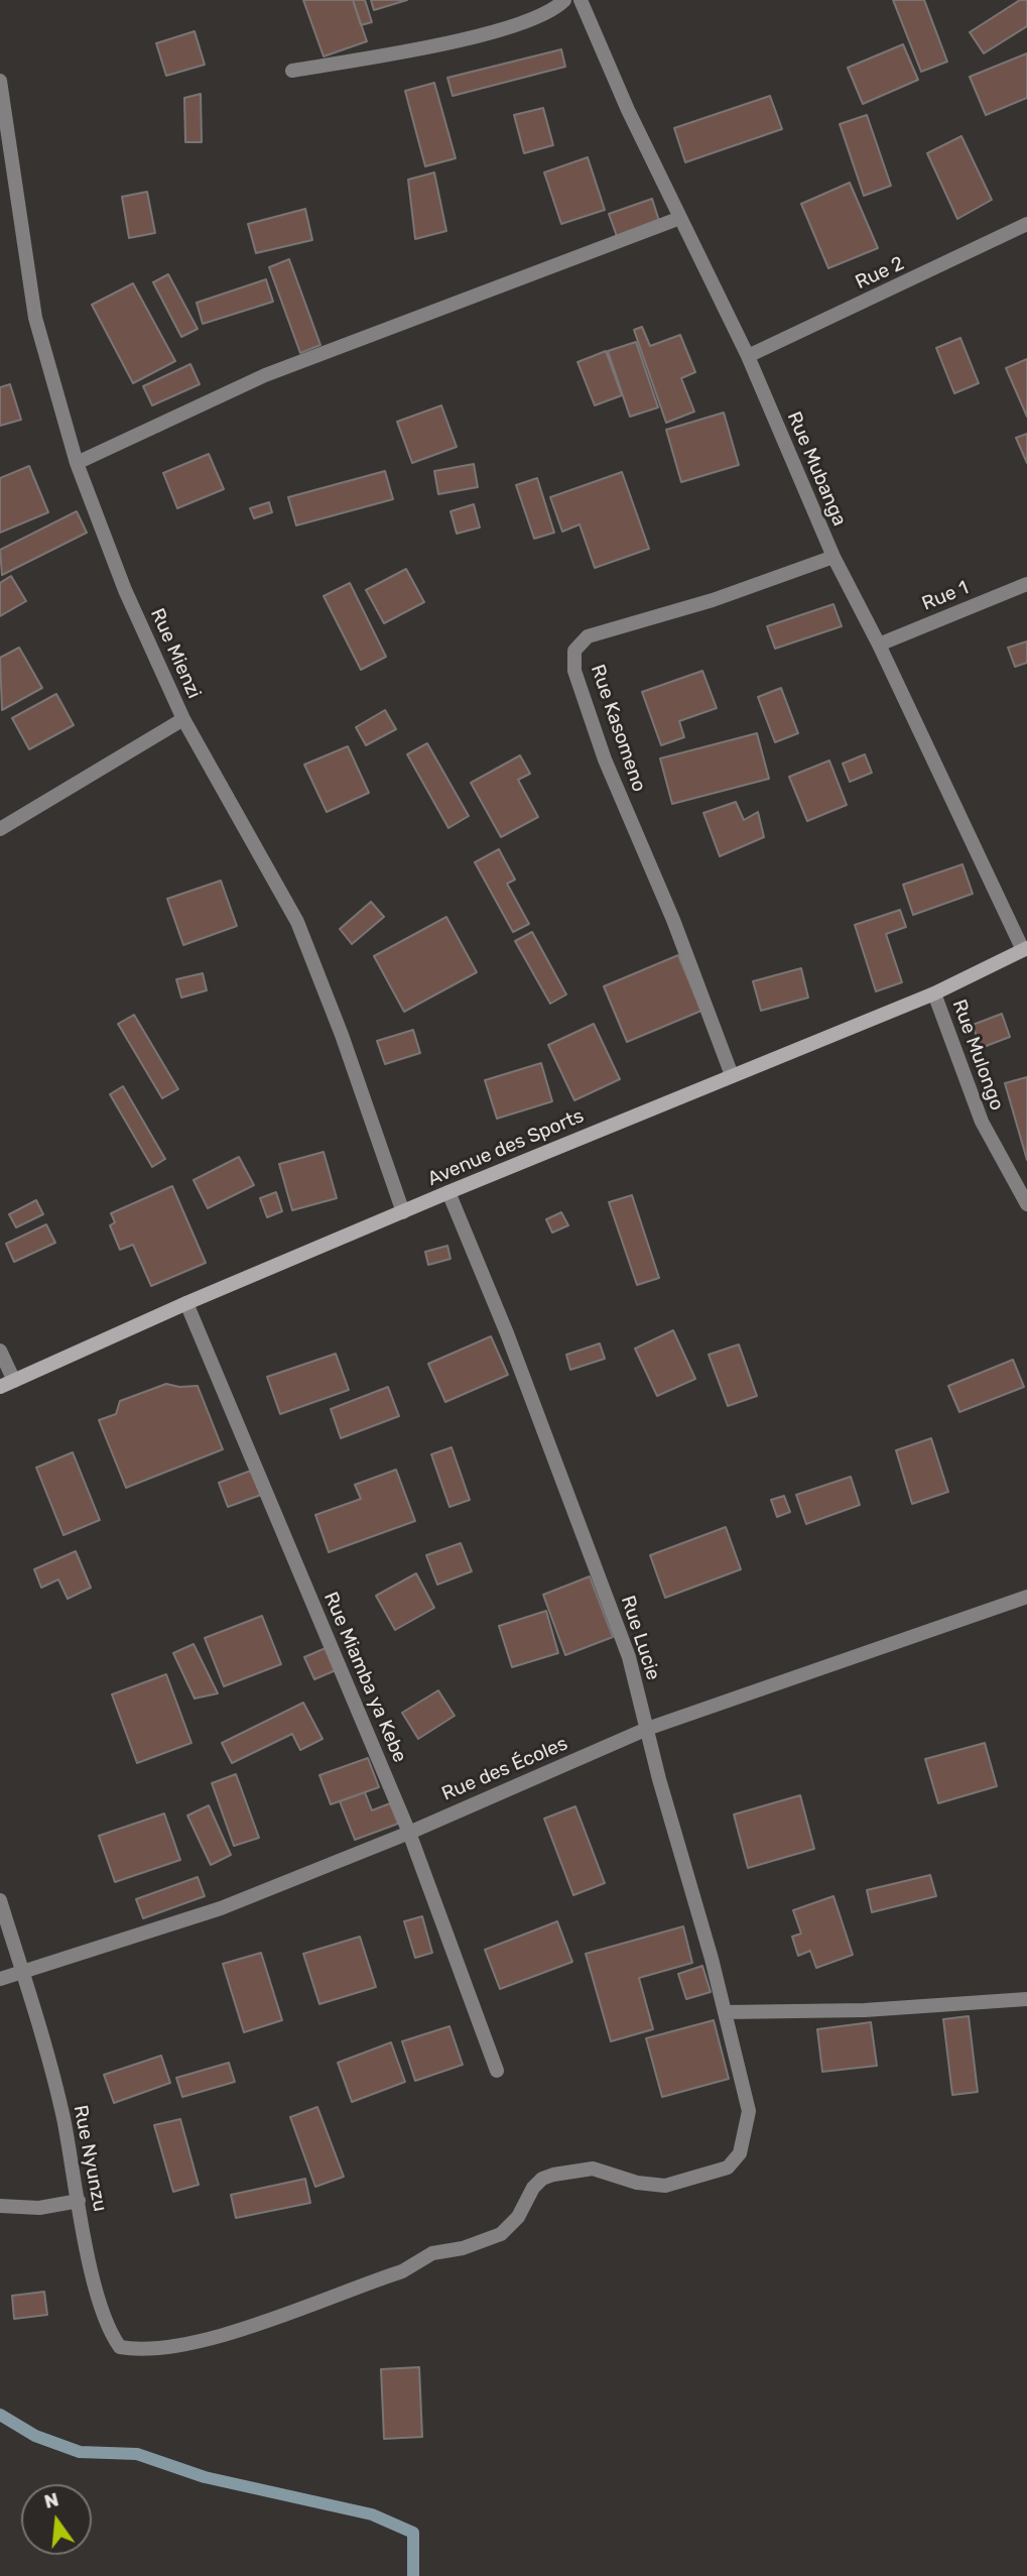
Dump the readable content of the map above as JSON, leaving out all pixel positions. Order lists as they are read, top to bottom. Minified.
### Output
{"streets":{"street":["Rue 2","Rue Mubanga","Rue 1","Rue Mienzi","Rue Kasomeno","Rue Mulongo","Avenue des Sports","Rue Lucie","Rue Miamba ya Kebe","Rue des Écoles","Rue Nyunzu"]},"crossings":[["Rue 2","Rue Mubanga"],["Rue Mubanga","Rue 1"],["Rue Mubanga","Rue Kasomeno"],["Rue Mubanga","Avenue des Sports"],["Rue Mienzi","Avenue des Sports"],["Rue Kasomeno","Avenue des Sports"],["Rue Mulongo","Avenue des Sports"],["Avenue des Sports","Rue Lucie"],["Avenue des Sports","Rue Miamba ya Kebe"],["Rue Lucie","Rue des Écoles"],["Rue Lucie","Rue Nyunzu"],["Rue Miamba ya Kebe","Rue des Écoles"],["Rue des Écoles","Rue Nyunzu"]],"north":"top"}
